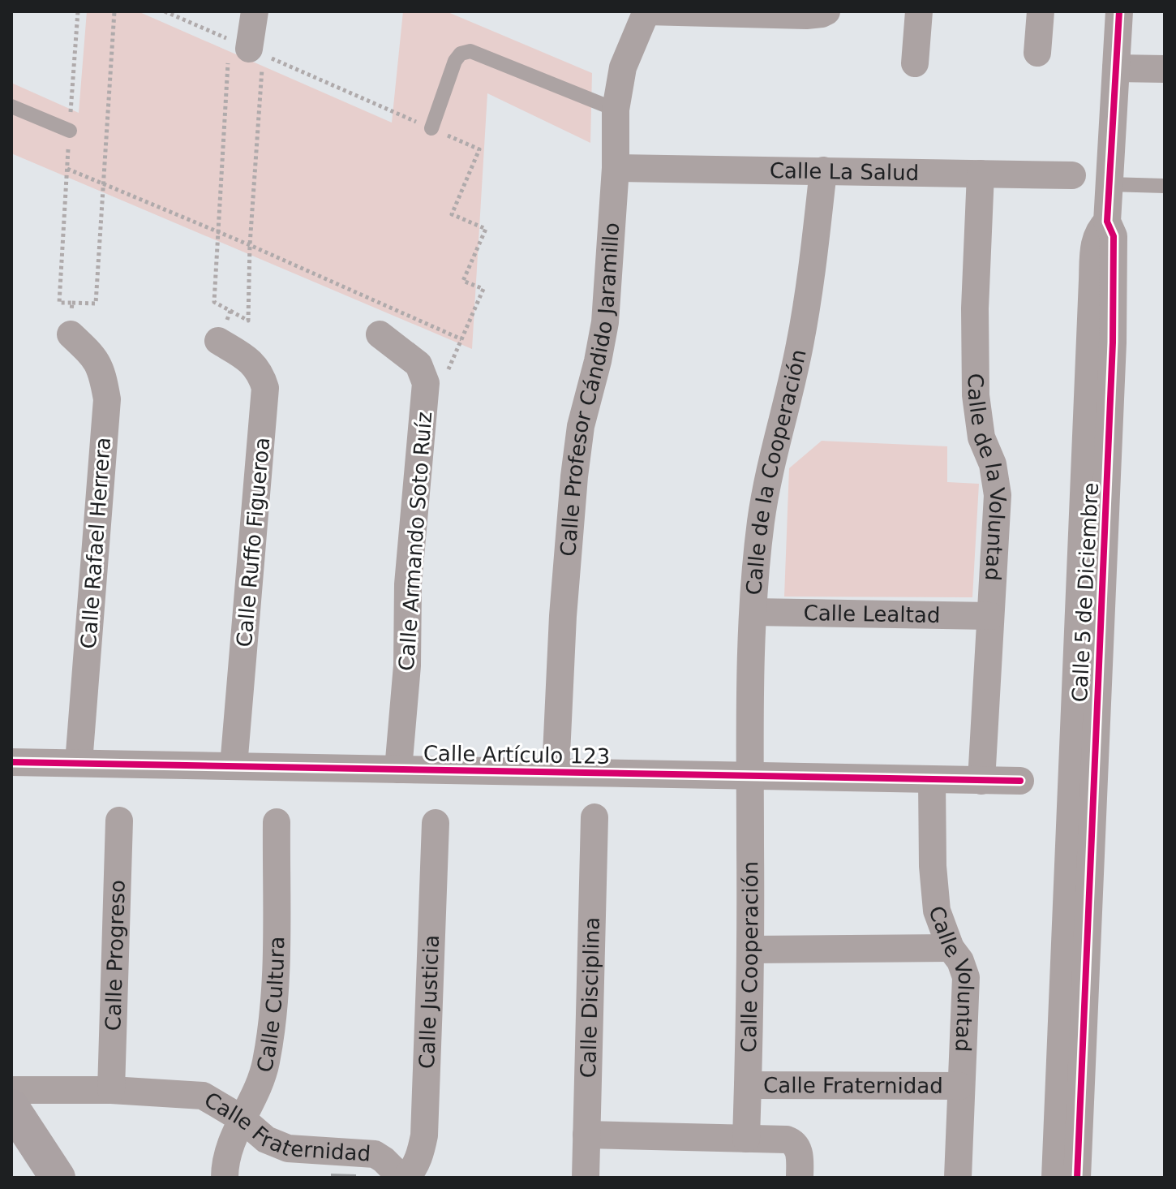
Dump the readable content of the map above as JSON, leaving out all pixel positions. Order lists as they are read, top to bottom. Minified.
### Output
{"streets":{"street":["Calle La Salud","Calle Profesor Cándido Jaramillo","Calle de la Cooperación","Calle de la Voluntad","Calle Armando Soto Ruíz","Calle Ruffo Figueroa","Calle Rafael Herrera","Calle 5 de Diciembre","Calle Lealtad","Calle Artículo 123","Calle Progreso","Calle Cooperación","Calle Voluntad","Calle Disciplina","Calle Justicia","Calle Cultura","Calle Fraternidad"]},"crossings":[["Calle La Salud","Calle Profesor Cándido Jaramillo"],["Calle La Salud","Calle de la Cooperación"],["Calle La Salud","Calle de la Voluntad"],["Calle Profesor Cándido Jaramillo","Calle Artículo 123"],["Calle de la Cooperación","Calle Lealtad"],["Calle de la Cooperación","Calle Artículo 123"],["Calle de la Cooperación","Calle Cooperación"],["Calle de la Voluntad","Calle Lealtad"],["Calle de la Voluntad","Calle Artículo 123"],["Calle Armando Soto Ruíz","Calle Artículo 123"],["Calle Ruffo Figueroa","Calle Artículo 123"],["Calle Rafael Herrera","Calle Artículo 123"],["Calle Artículo 123","Calle Cooperación"],["Calle Artículo 123","Calle Voluntad"],["Calle Progreso","Calle Fraternidad"],["Calle Cooperación","Calle Fraternidad"],["Calle Voluntad","Calle Fraternidad"],["Calle Cultura","Calle Fraternidad"]]}
